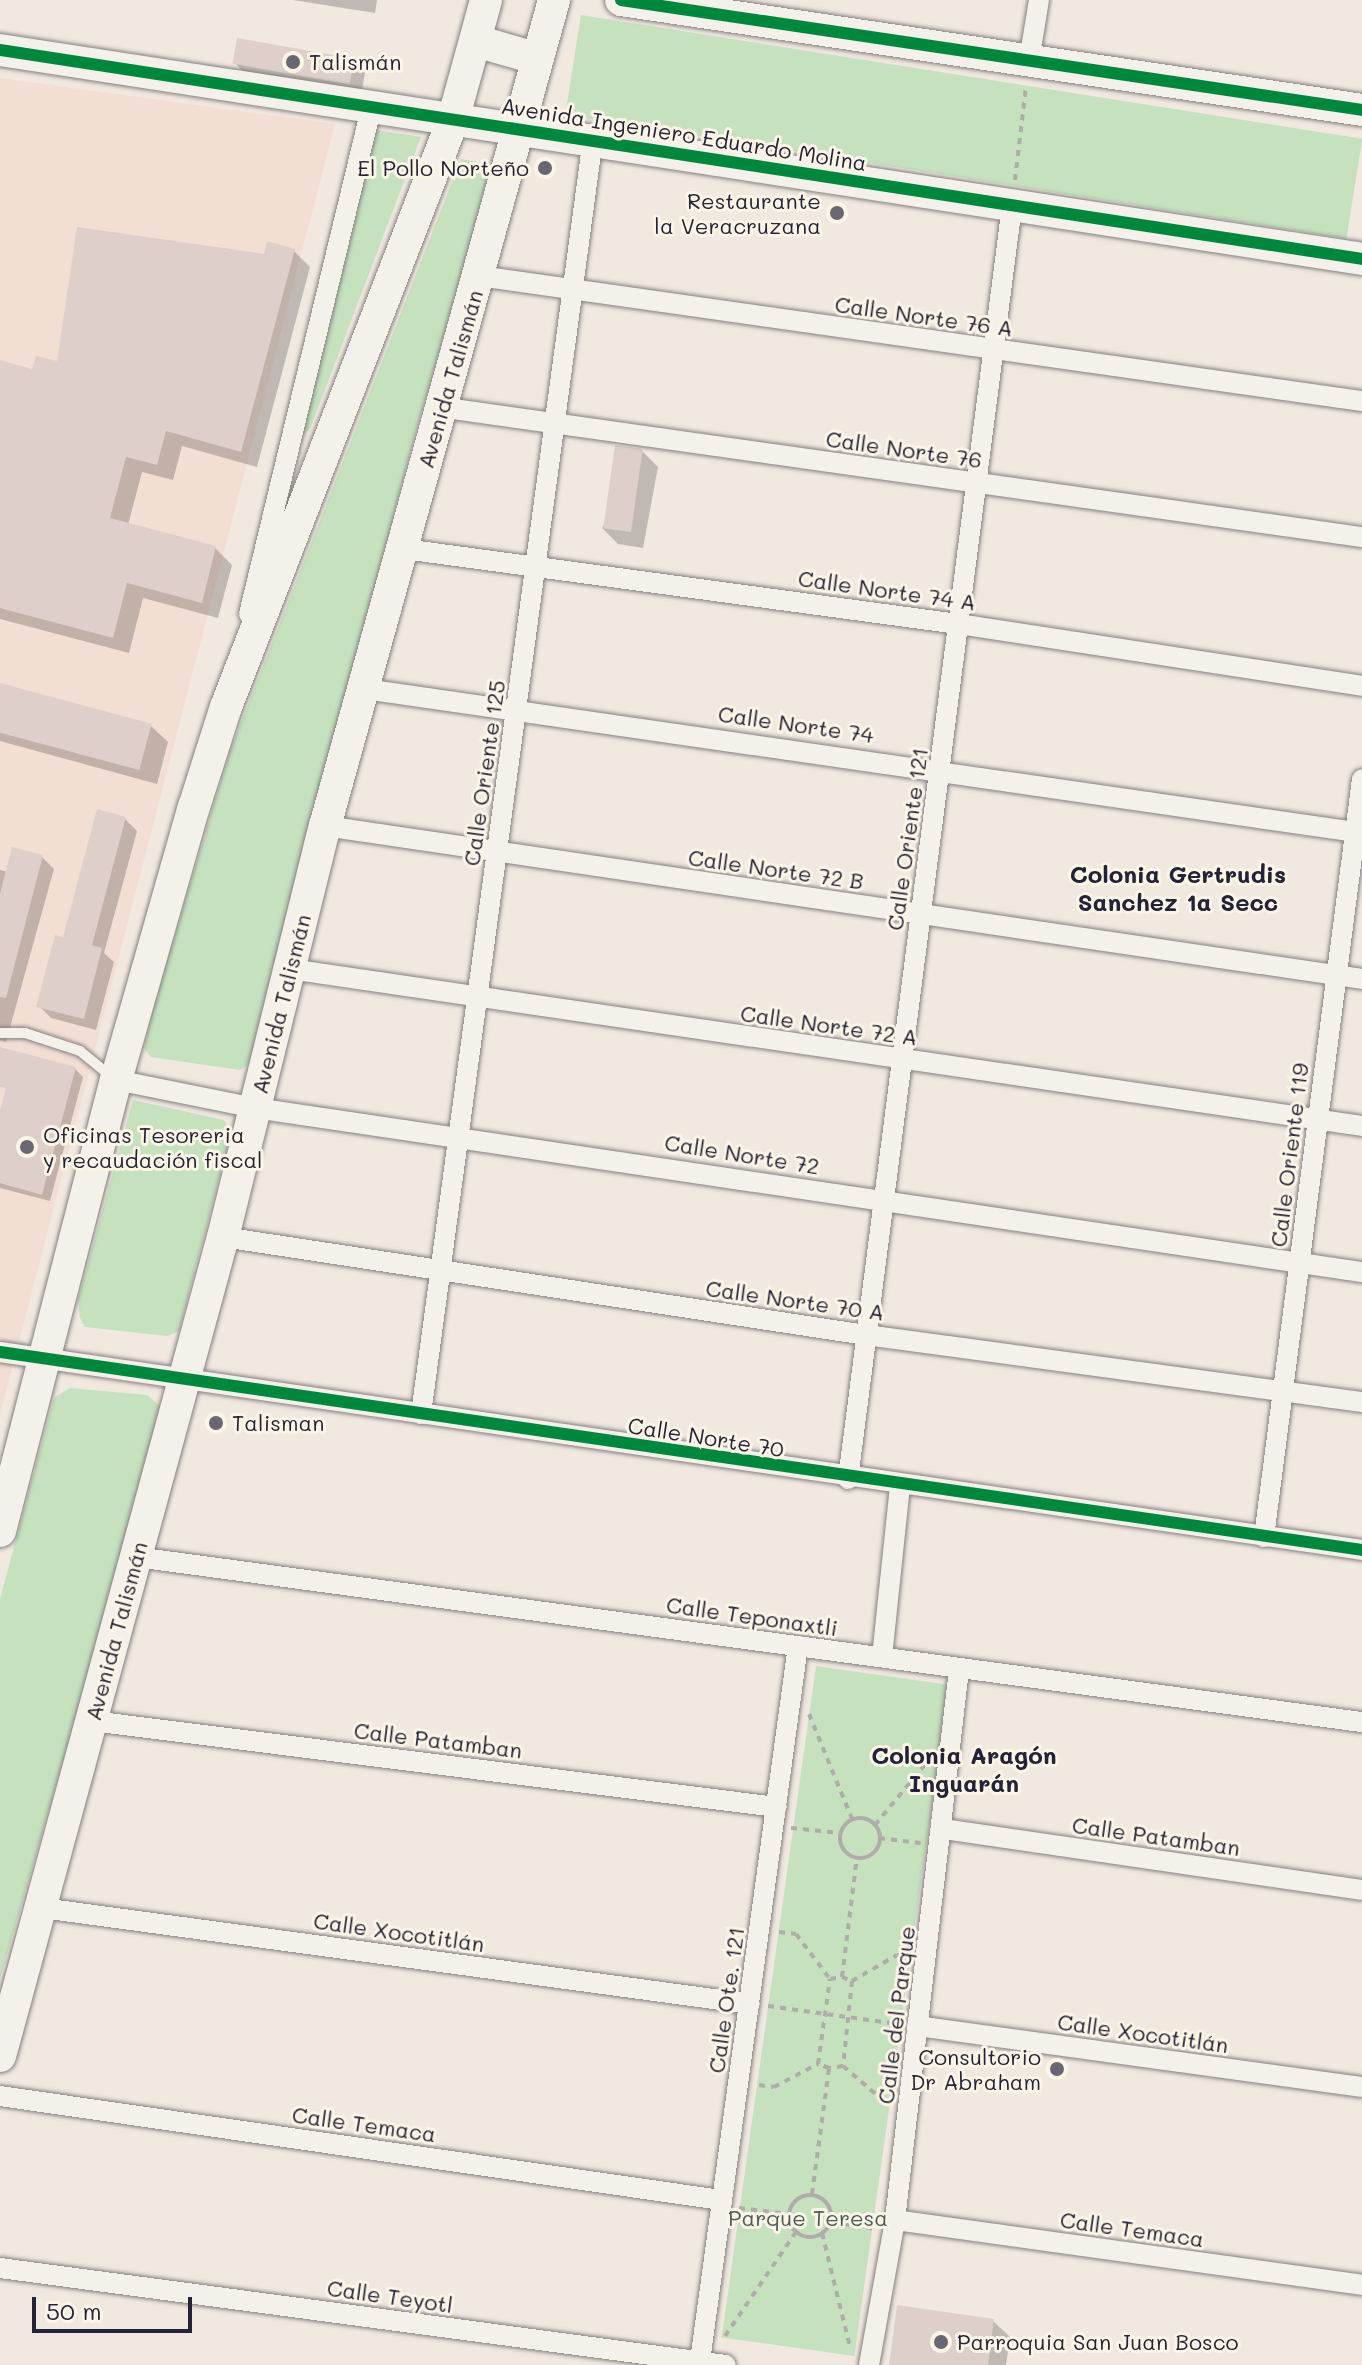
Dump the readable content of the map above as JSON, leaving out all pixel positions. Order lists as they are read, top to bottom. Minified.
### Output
{"streets":{"main road":["Avenida Ingeniero Eduardo Molina","Avenida Talismán"],"street":["Calle Norte 76 A","Calle Norte 76","Calle Norte 74 A","Calle Norte 74","Calle Oriente 125","Calle Oriente 121","Calle Norte 72 B","Calle Norte 72 A","Calle Norte 72","Calle Oriente 119","Calle Norte 70 A","Calle Norte 70","Calle Teponaxtli","Calle Patamban","Calle Xocotitlán","Calle Ote. 121","Calle del Parque","Calle Temaca","Calle Teyotl"]},"crossings":[["Avenida Ingeniero Eduardo Molina","Avenida Talismán"],["Avenida Ingeniero Eduardo Molina","Calle Oriente 125"],["Avenida Ingeniero Eduardo Molina","Calle Oriente 121"],["Calle Norte 76 A","Avenida Talismán"],["Calle Norte 76 A","Calle Oriente 125"],["Calle Norte 76 A","Calle Oriente 121"],["Avenida Talismán","Calle Norte 76"],["Avenida Talismán","Calle Norte 74 A"],["Avenida Talismán","Calle Norte 74"],["Avenida Talismán","Calle Norte 72 B"],["Avenida Talismán","Calle Norte 72 A"],["Avenida Talismán","Calle Norte 72"],["Avenida Talismán","Calle Norte 70 A"],["Avenida Talismán","Calle Norte 70"],["Avenida Talismán","Calle Teponaxtli"],["Avenida Talismán","Calle Patamban"],["Avenida Talismán","Calle Xocotitlán"],["Calle Norte 76","Calle Oriente 125"],["Calle Norte 76","Calle Oriente 121"],["Calle Norte 74 A","Calle Oriente 125"],["Calle Norte 74 A","Calle Oriente 121"],["Calle Norte 74","Calle Oriente 125"],["Calle Norte 74","Calle Oriente 121"],["Calle Norte 74","Calle Oriente 119"],["Calle Oriente 125","Calle Norte 72 B"],["Calle Oriente 125","Calle Norte 72 A"],["Calle Oriente 125","Calle Norte 72"],["Calle Oriente 125","Calle Norte 70 A"],["Calle Oriente 125","Calle Norte 70"],["Calle Oriente 121","Calle Norte 72 B"],["Calle Oriente 121","Calle Norte 72 A"],["Calle Oriente 121","Calle Norte 72"],["Calle Oriente 121","Calle Norte 70 A"],["Calle Oriente 121","Calle Norte 70"],["Calle Norte 72 B","Calle Oriente 119"],["Calle Norte 72 A","Calle Oriente 119"],["Calle Norte 72","Calle Oriente 119"],["Calle Oriente 119","Calle Norte 70 A"],["Calle Oriente 119","Calle Norte 70"],["Calle Teponaxtli","Calle Ote. 121"],["Calle Teponaxtli","Calle del Parque"],["Calle Patamban","Calle Ote. 121"],["Calle Patamban","Calle del Parque"],["Calle Xocotitlán","Calle Ote. 121"],["Calle Xocotitlán","Calle del Parque"],["Calle Ote. 121","Calle Temaca"],["Calle Ote. 121","Calle Teyotl"],["Calle del Parque","Calle Temaca"]],"districts":["Colonia Gertrudis Sanchez 1a Secc","Colonia Aragón Inguarán"],"parks":["Parque Teresa"],"places":["Talismán","El Pollo Norteño","Restaurante la Veracruzana","Oficinas Tesoreria y recaudación fiscal","Talisman","Consultorio Dr Abraham","Parroquia San Juan Bosco"],"scale_bar":"50 m"}
